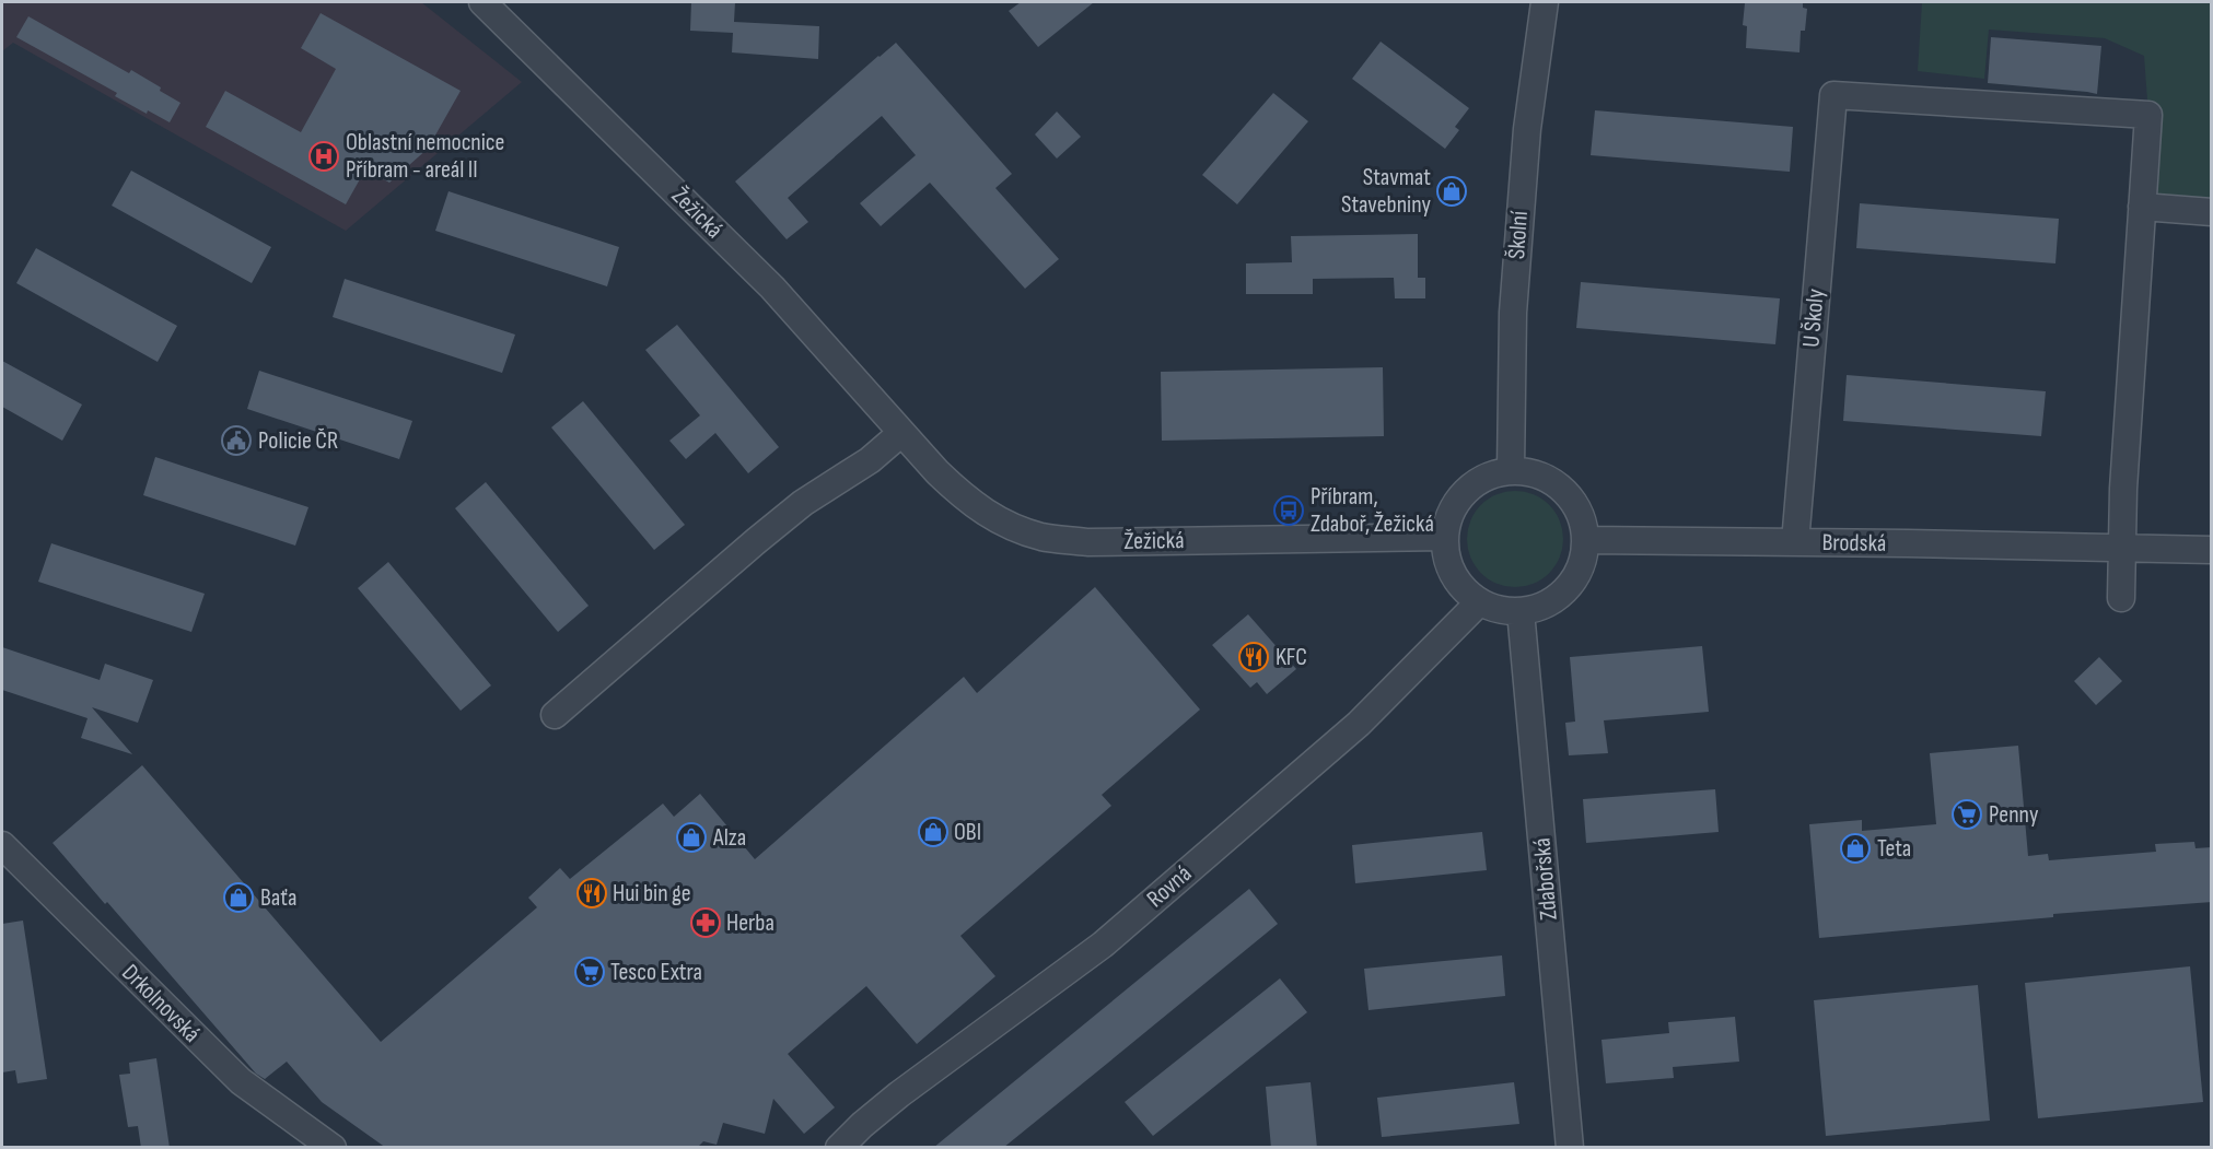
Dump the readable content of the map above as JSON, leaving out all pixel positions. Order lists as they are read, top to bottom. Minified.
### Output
{"streets":{"street":["Žežická","Školní","U Školy","Brodská","Zdabořská","Rovná","Drkolnovská"]},"crossings":[["Žežická","Školní"],["Žežická","Brodská"],["Žežická","Zdabořská"],["Žežická","Rovná"],["Školní","Brodská"],["Školní","Zdabořská"],["Školní","Rovná"],["U Školy","Brodská"],["Brodská","Zdabořská"],["Brodská","Rovná"],["Zdabořská","Rovná"]],"places":{"hospital":["Oblastní nemocnice Příbram - areál II"],"shop":["Stavmat Stavebniny","OBI","Alza","Teta","Baťa"],"public building":["Policie ČR"],"bus stop":["Příbram, Zdaboř, Žežická"],"restaurant":["KFC","Hui bin ge"],"supermarket":["Penny","Tesco Extra"],"pharmacy":["Herba"]}}
